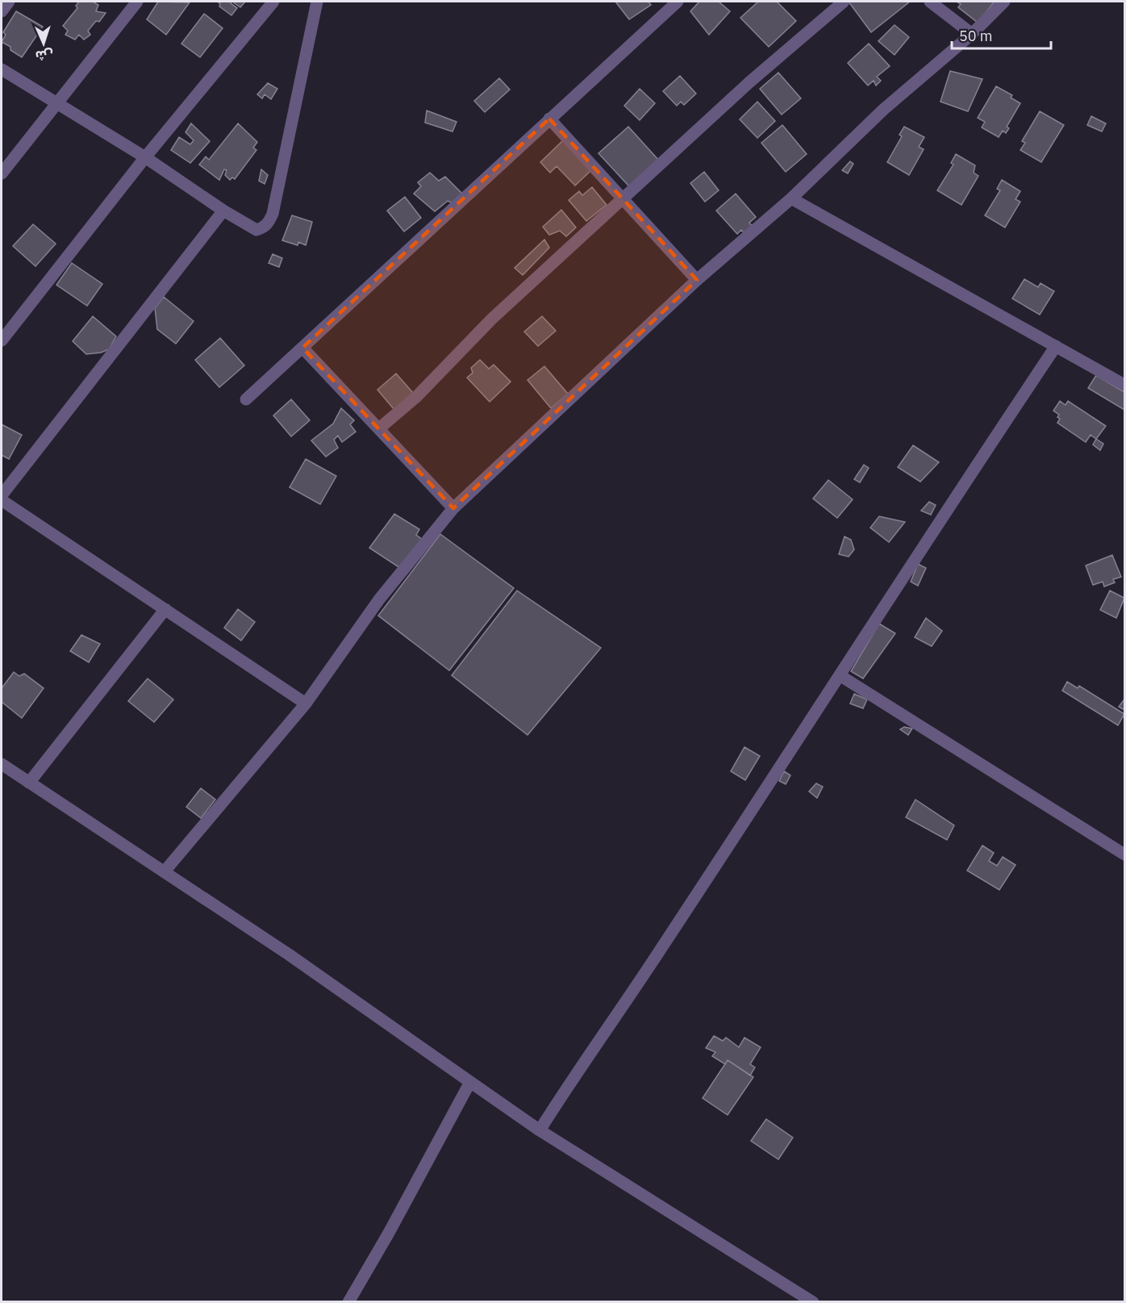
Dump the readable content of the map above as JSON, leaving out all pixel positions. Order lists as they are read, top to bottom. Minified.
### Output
{"scale_bar":"50 m","north":"bottom"}
